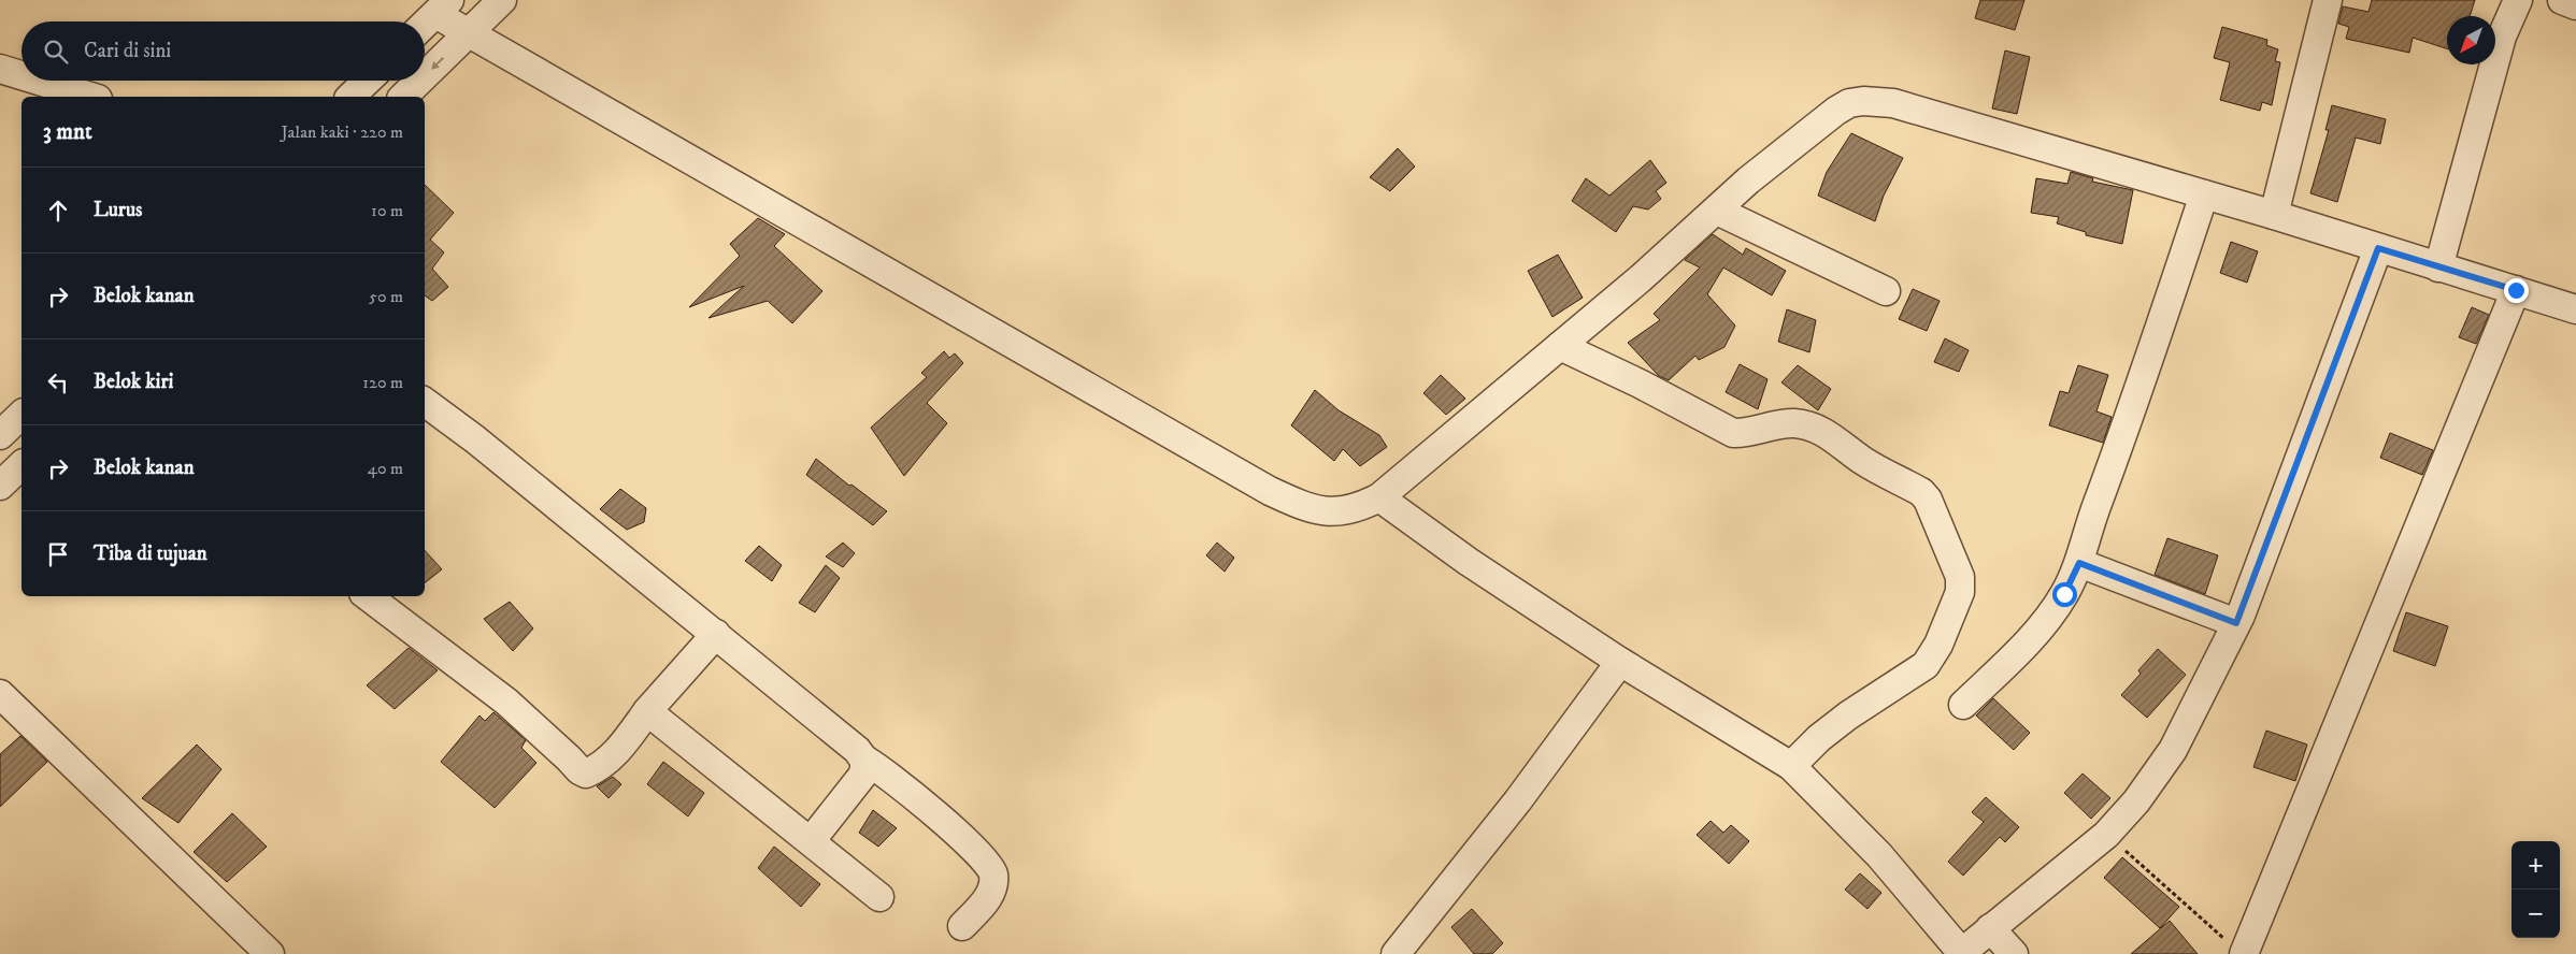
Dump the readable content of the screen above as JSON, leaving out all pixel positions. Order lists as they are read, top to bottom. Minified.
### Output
{"north":"bottom left","page":{"search":"Cari di sini","heading":["3 mnt","Jalan kaki · 220 m"],"list":[["Lurus","10 m"],["Belok kanan","50 m"],["Belok kiri","120 m"],["Belok kanan","40 m"],"Tiba di tujuan"],"map_buttons":["+","−"]}}
